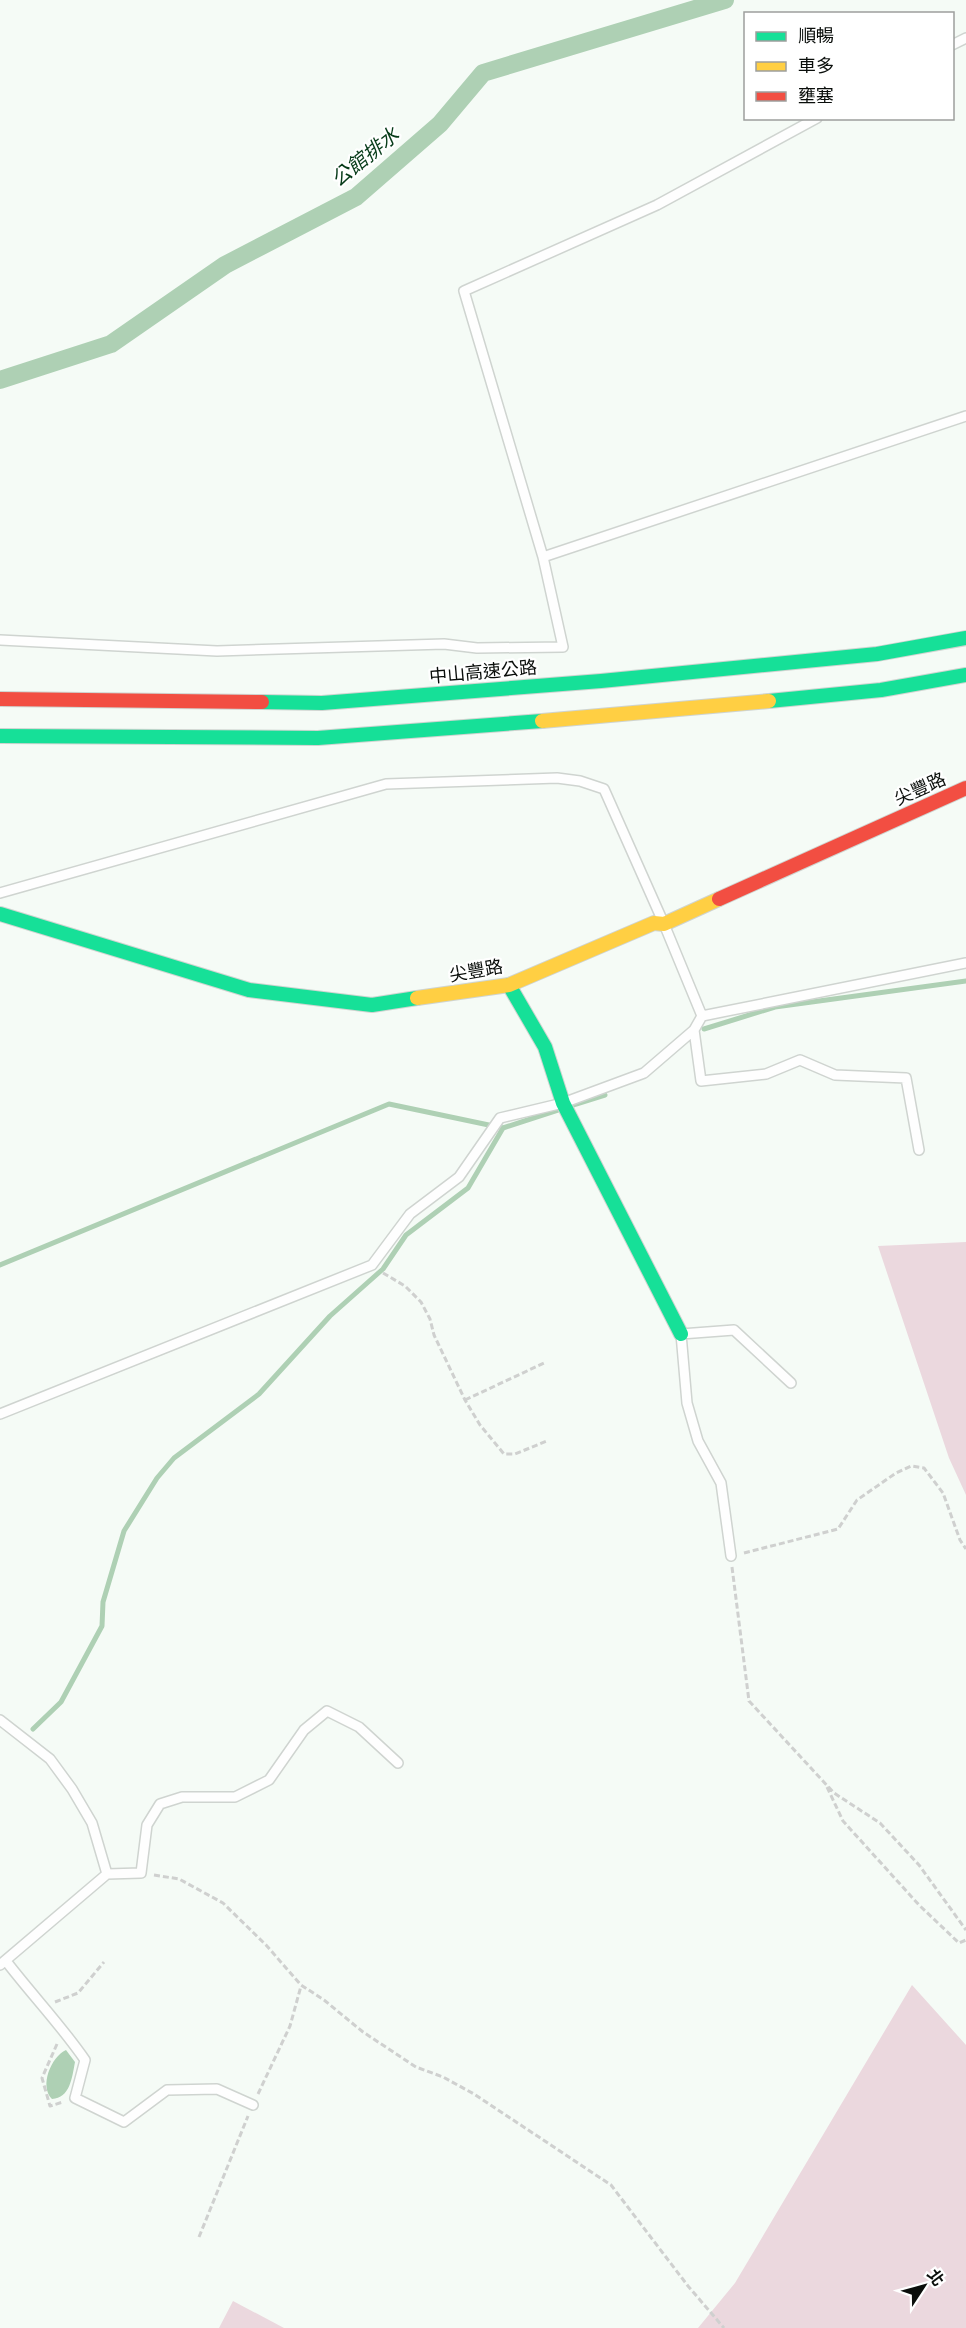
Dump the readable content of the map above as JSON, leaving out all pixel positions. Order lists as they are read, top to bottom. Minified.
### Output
{"streets":{"main road":["中山高速公路","尖豐路"]},"water":["公館排水"],"legend":["順暢","車多","壅塞"],"north":"top right"}
